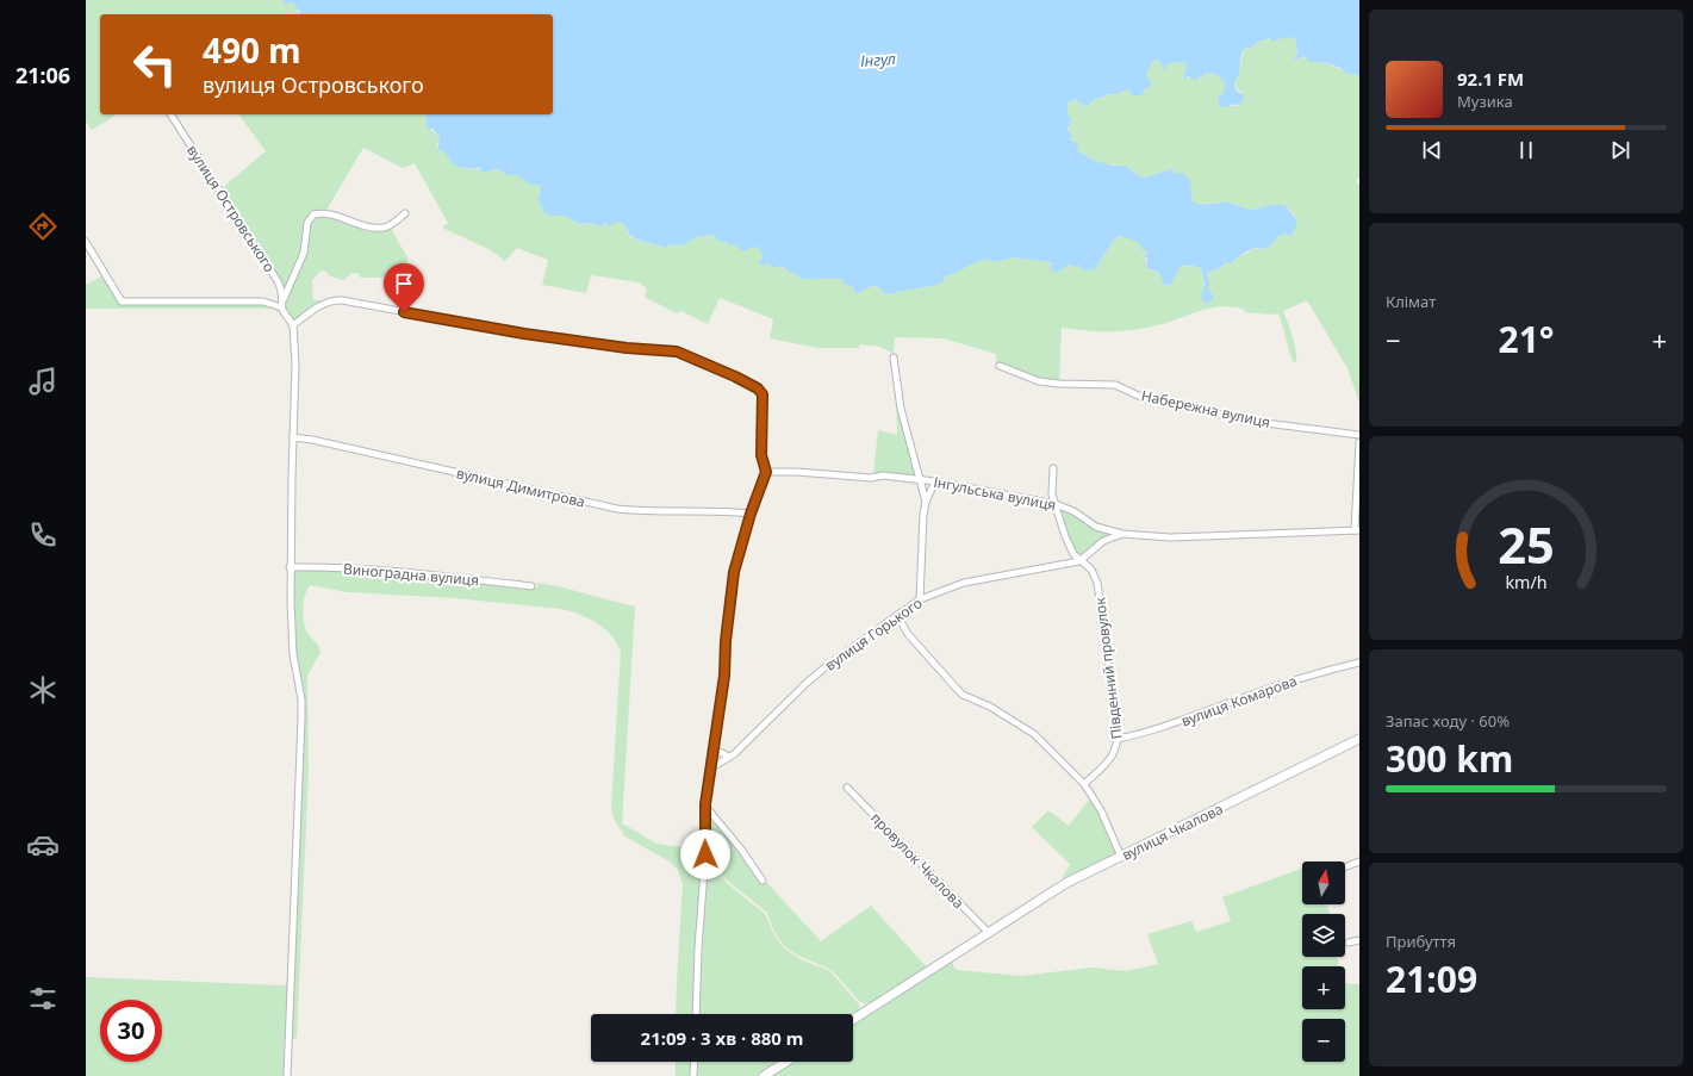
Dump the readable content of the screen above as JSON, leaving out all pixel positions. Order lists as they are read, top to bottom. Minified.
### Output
{"streets":{"street":["вулиця Островського","Набережна вулиця","вулиця Димитрова","Інгульська вулиця","Виноградна вулиця","вулиця Горького","Південний провулок","вулиця Комарова","вулиця Чкалова","провулок Чкалова"]},"crossings":[["Південний провулок","вулиця Комарова"],["вулиця Чкалова","провулок Чкалова"]],"water":["Інгул"],"north":"top","page":{"tabs":"21:06","turn":["490 m","вулиця Островського"],"song":["92.1 FM","Музика"],"tile":["Клімат",["Запас ходу · 60%","300 km"],["Прибуття","21:09"]],"heat":["−","21°","+"],"map_buttons":["+","−"],"limit":"30","trip":"21:09 · 3 хв · 880 m","gauge":["25","km/h"]}}
